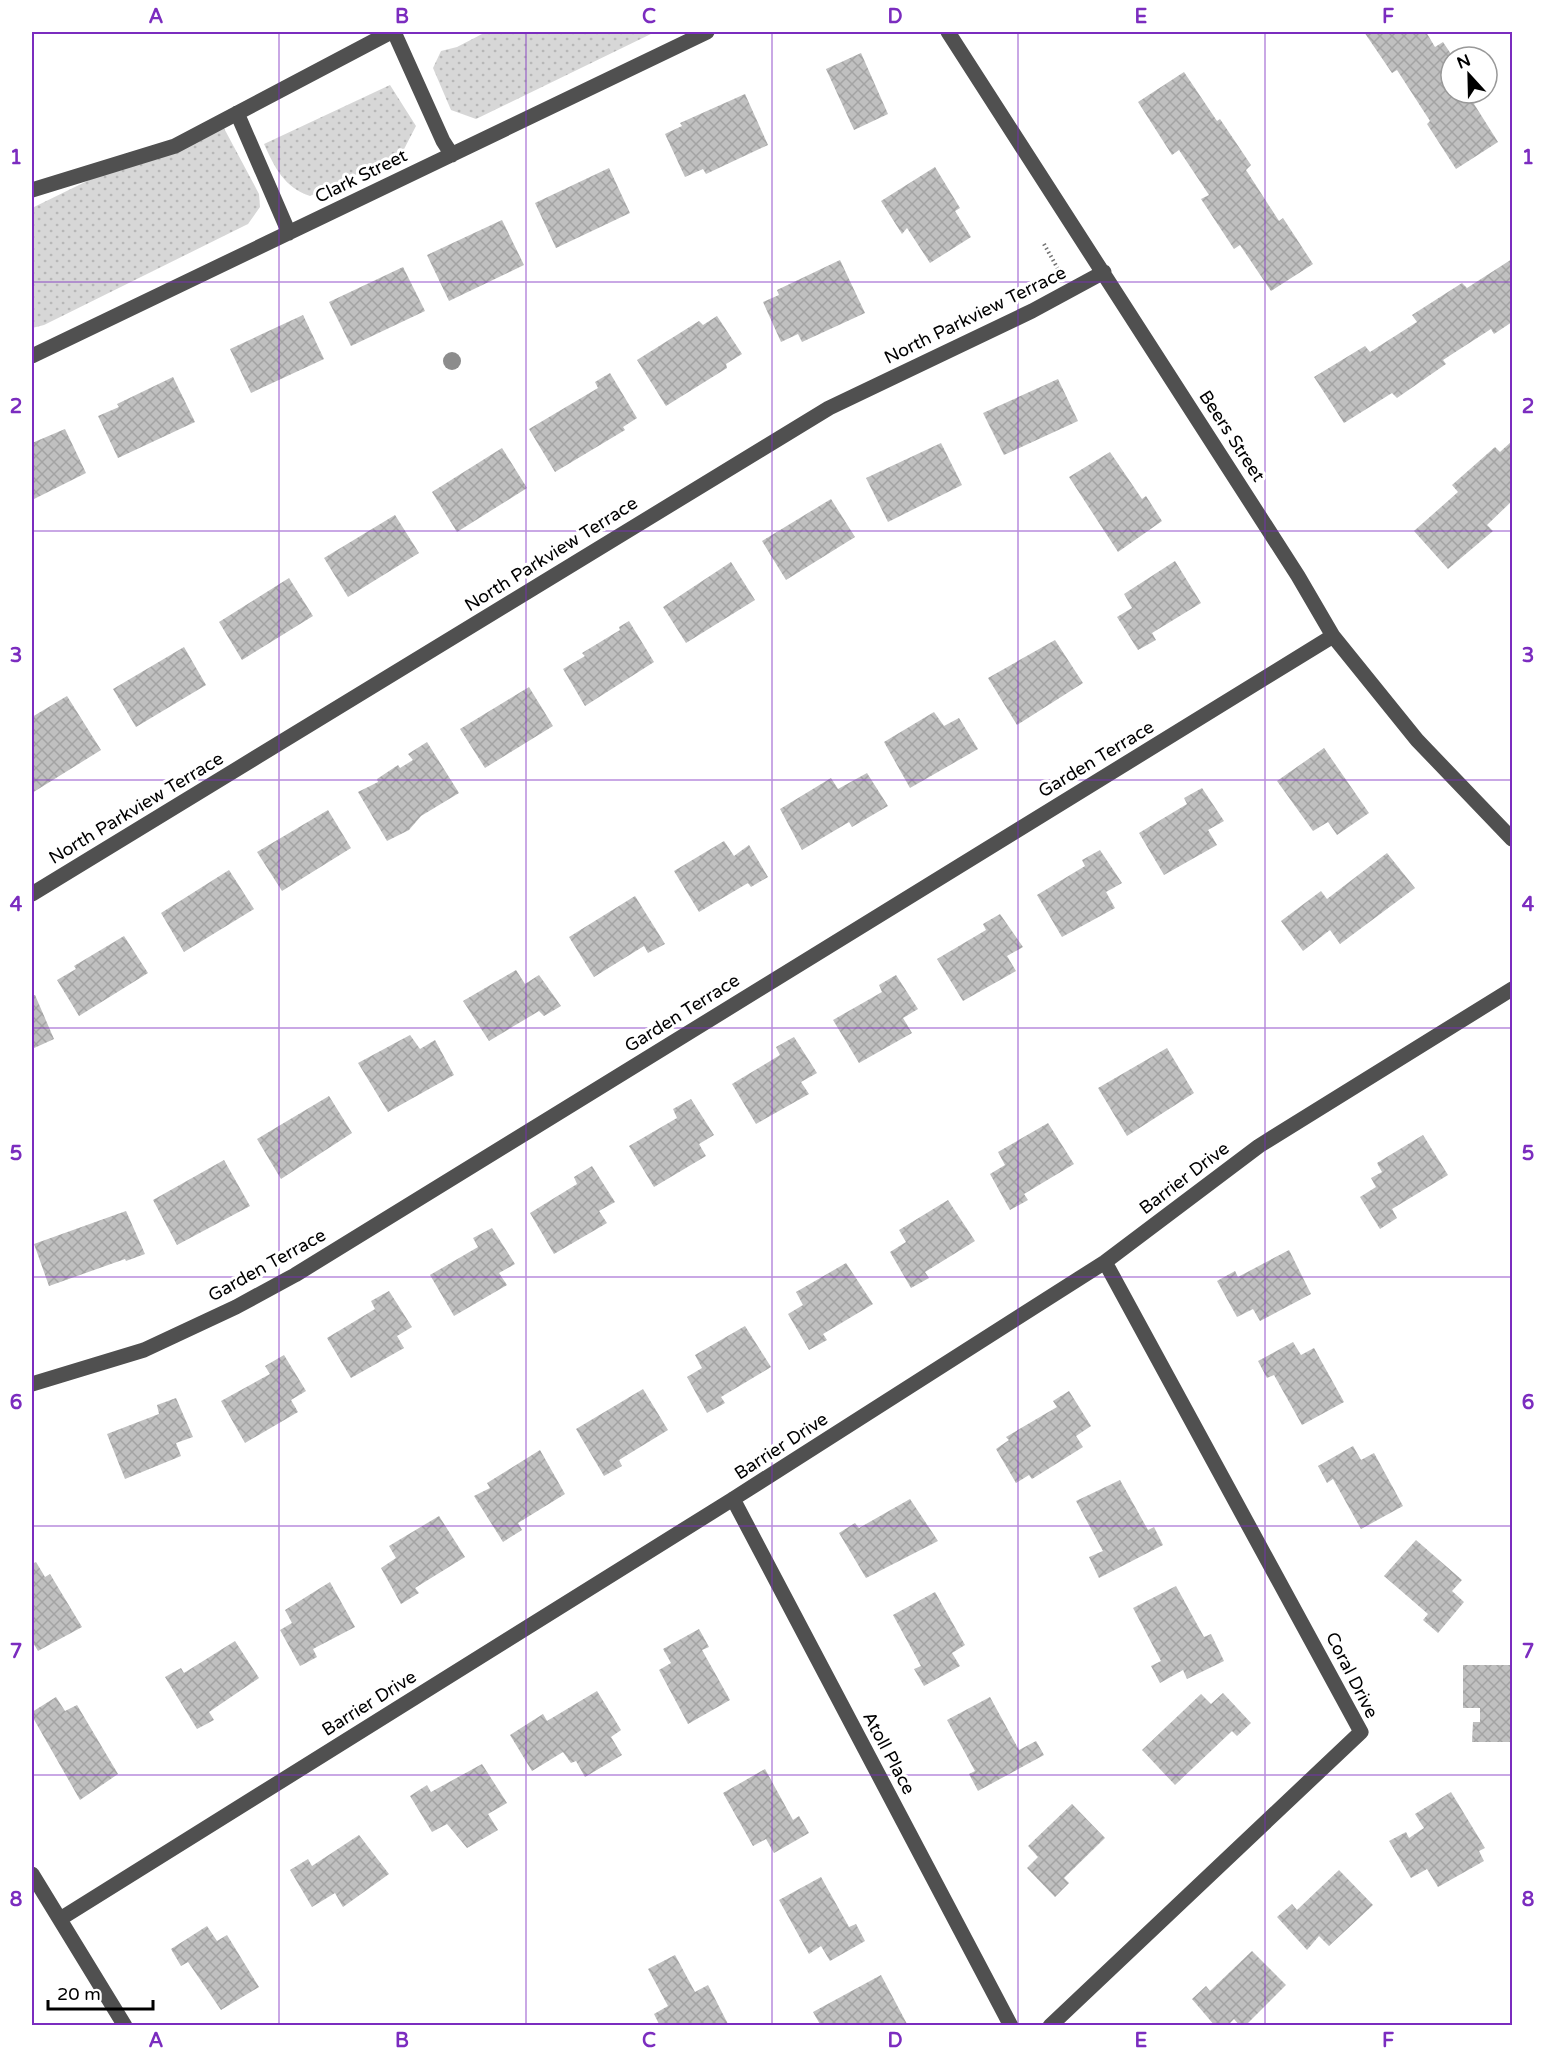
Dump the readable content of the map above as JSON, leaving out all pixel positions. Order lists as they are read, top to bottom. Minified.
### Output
{"streets":{"street":["Clark Street","North Parkview Terrace","Beers Street","Garden Terrace","Barrier Drive","Coral Drive","Atoll Place"]},"crossings":[["North Parkview Terrace","Beers Street"],["Beers Street","Garden Terrace"],["Barrier Drive","Coral Drive"],["Barrier Drive","Atoll Place"]],"scale_bar":"20 m","north":"top","grid":{"columns":["A","B","C","D","E","F"],"rows":["1","2","3","4","5","6","7","8"]}}
